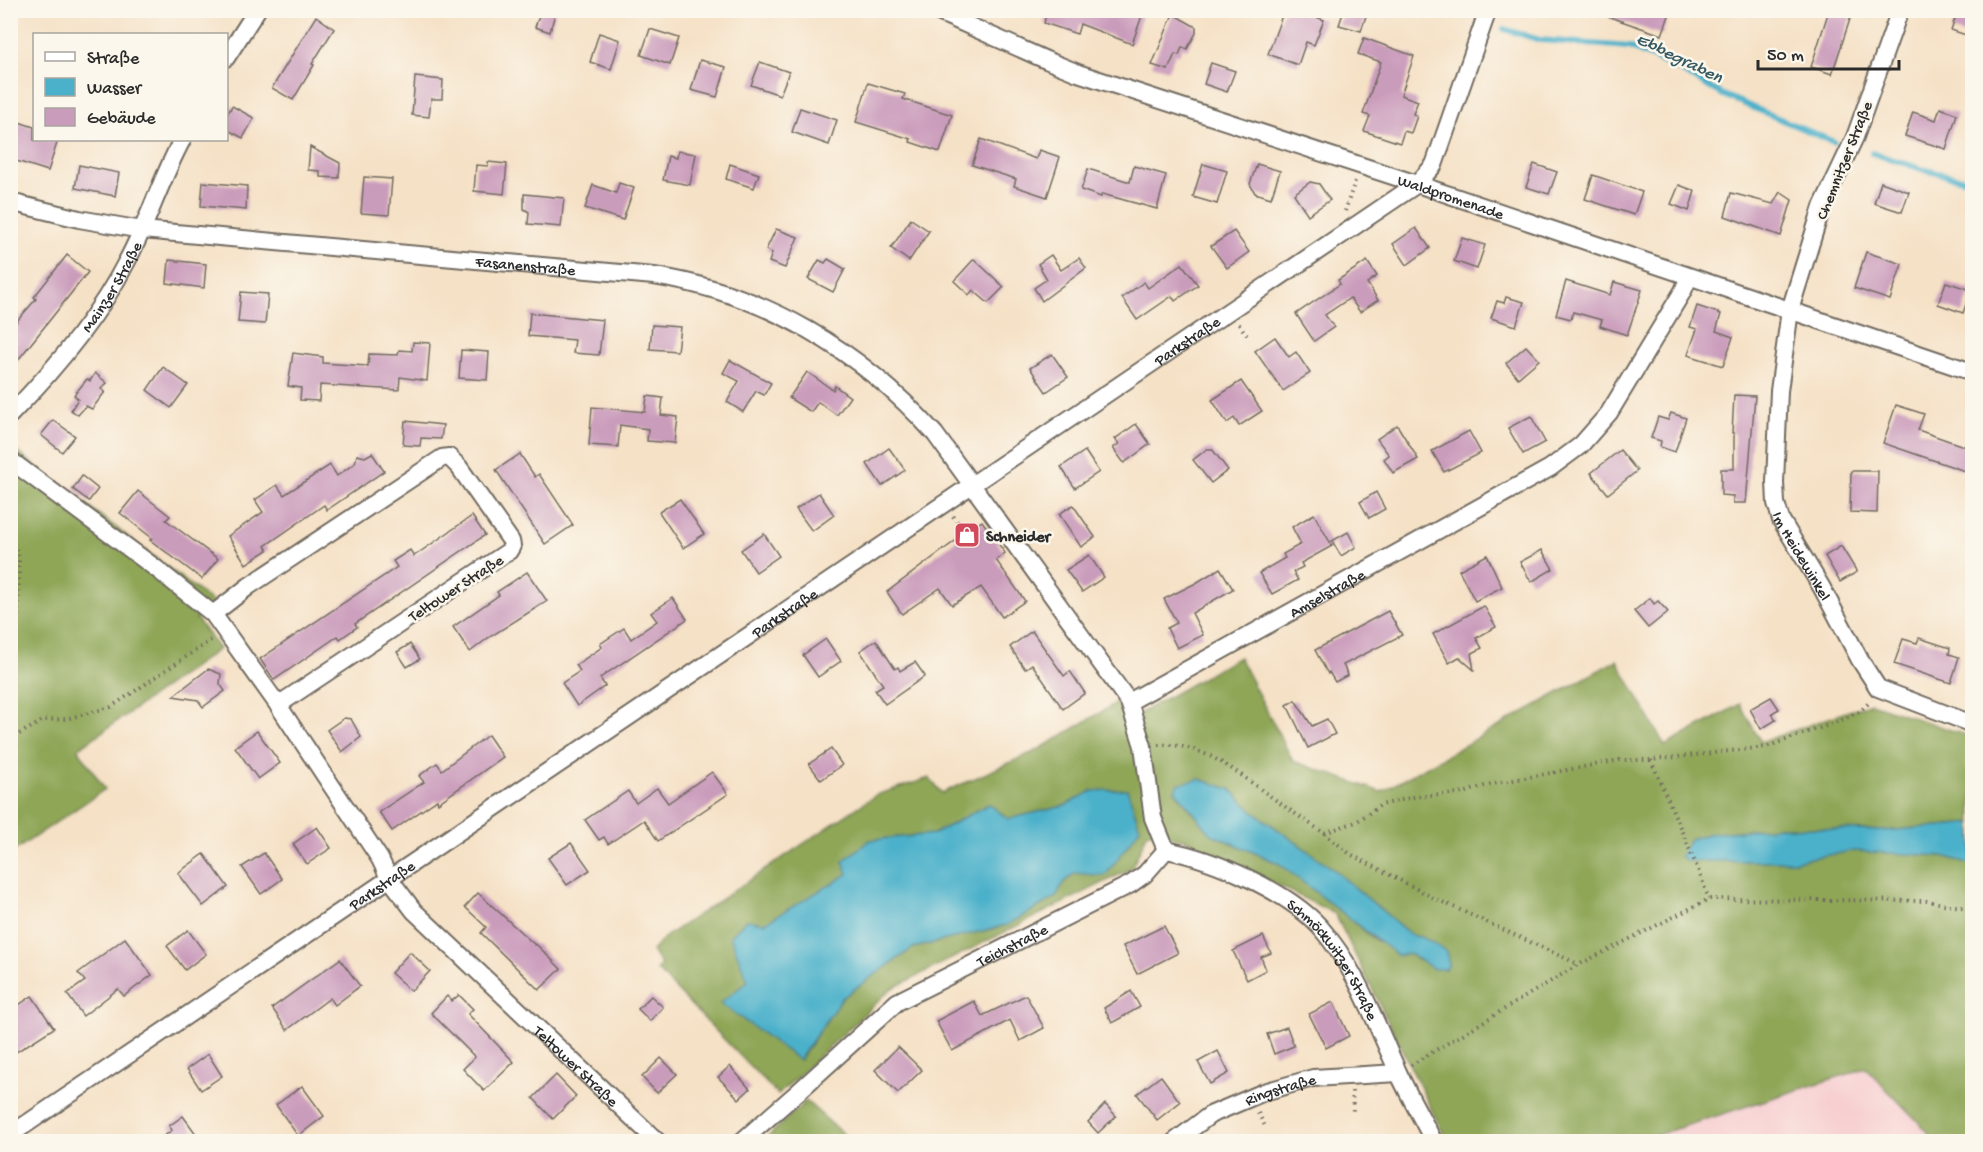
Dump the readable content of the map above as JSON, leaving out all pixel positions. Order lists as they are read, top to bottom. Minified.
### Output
{"streets":{"street":["Chemnitzer Straße","Waldpromenade","Fasanenstraße","Mainzer Straße","Parkstraße","Im Heidewinkel","Teltower Straße","Amselstraße","Teichstraße","Schmöckwitzer Straße","Ringstraße"]},"crossings":[["Chemnitzer Straße","Waldpromenade"],["Chemnitzer Straße","Im Heidewinkel"],["Waldpromenade","Parkstraße"],["Waldpromenade","Im Heidewinkel"],["Waldpromenade","Amselstraße"],["Fasanenstraße","Mainzer Straße"],["Fasanenstraße","Parkstraße"],["Parkstraße","Teltower Straße"],["Teichstraße","Schmöckwitzer Straße"],["Schmöckwitzer Straße","Ringstraße"]],"water":["Ebbegraben"],"places":{"shop":["Schneider"]},"legend":["Straße","Wasser","Gebäude"],"scale_bar":"50 m"}
